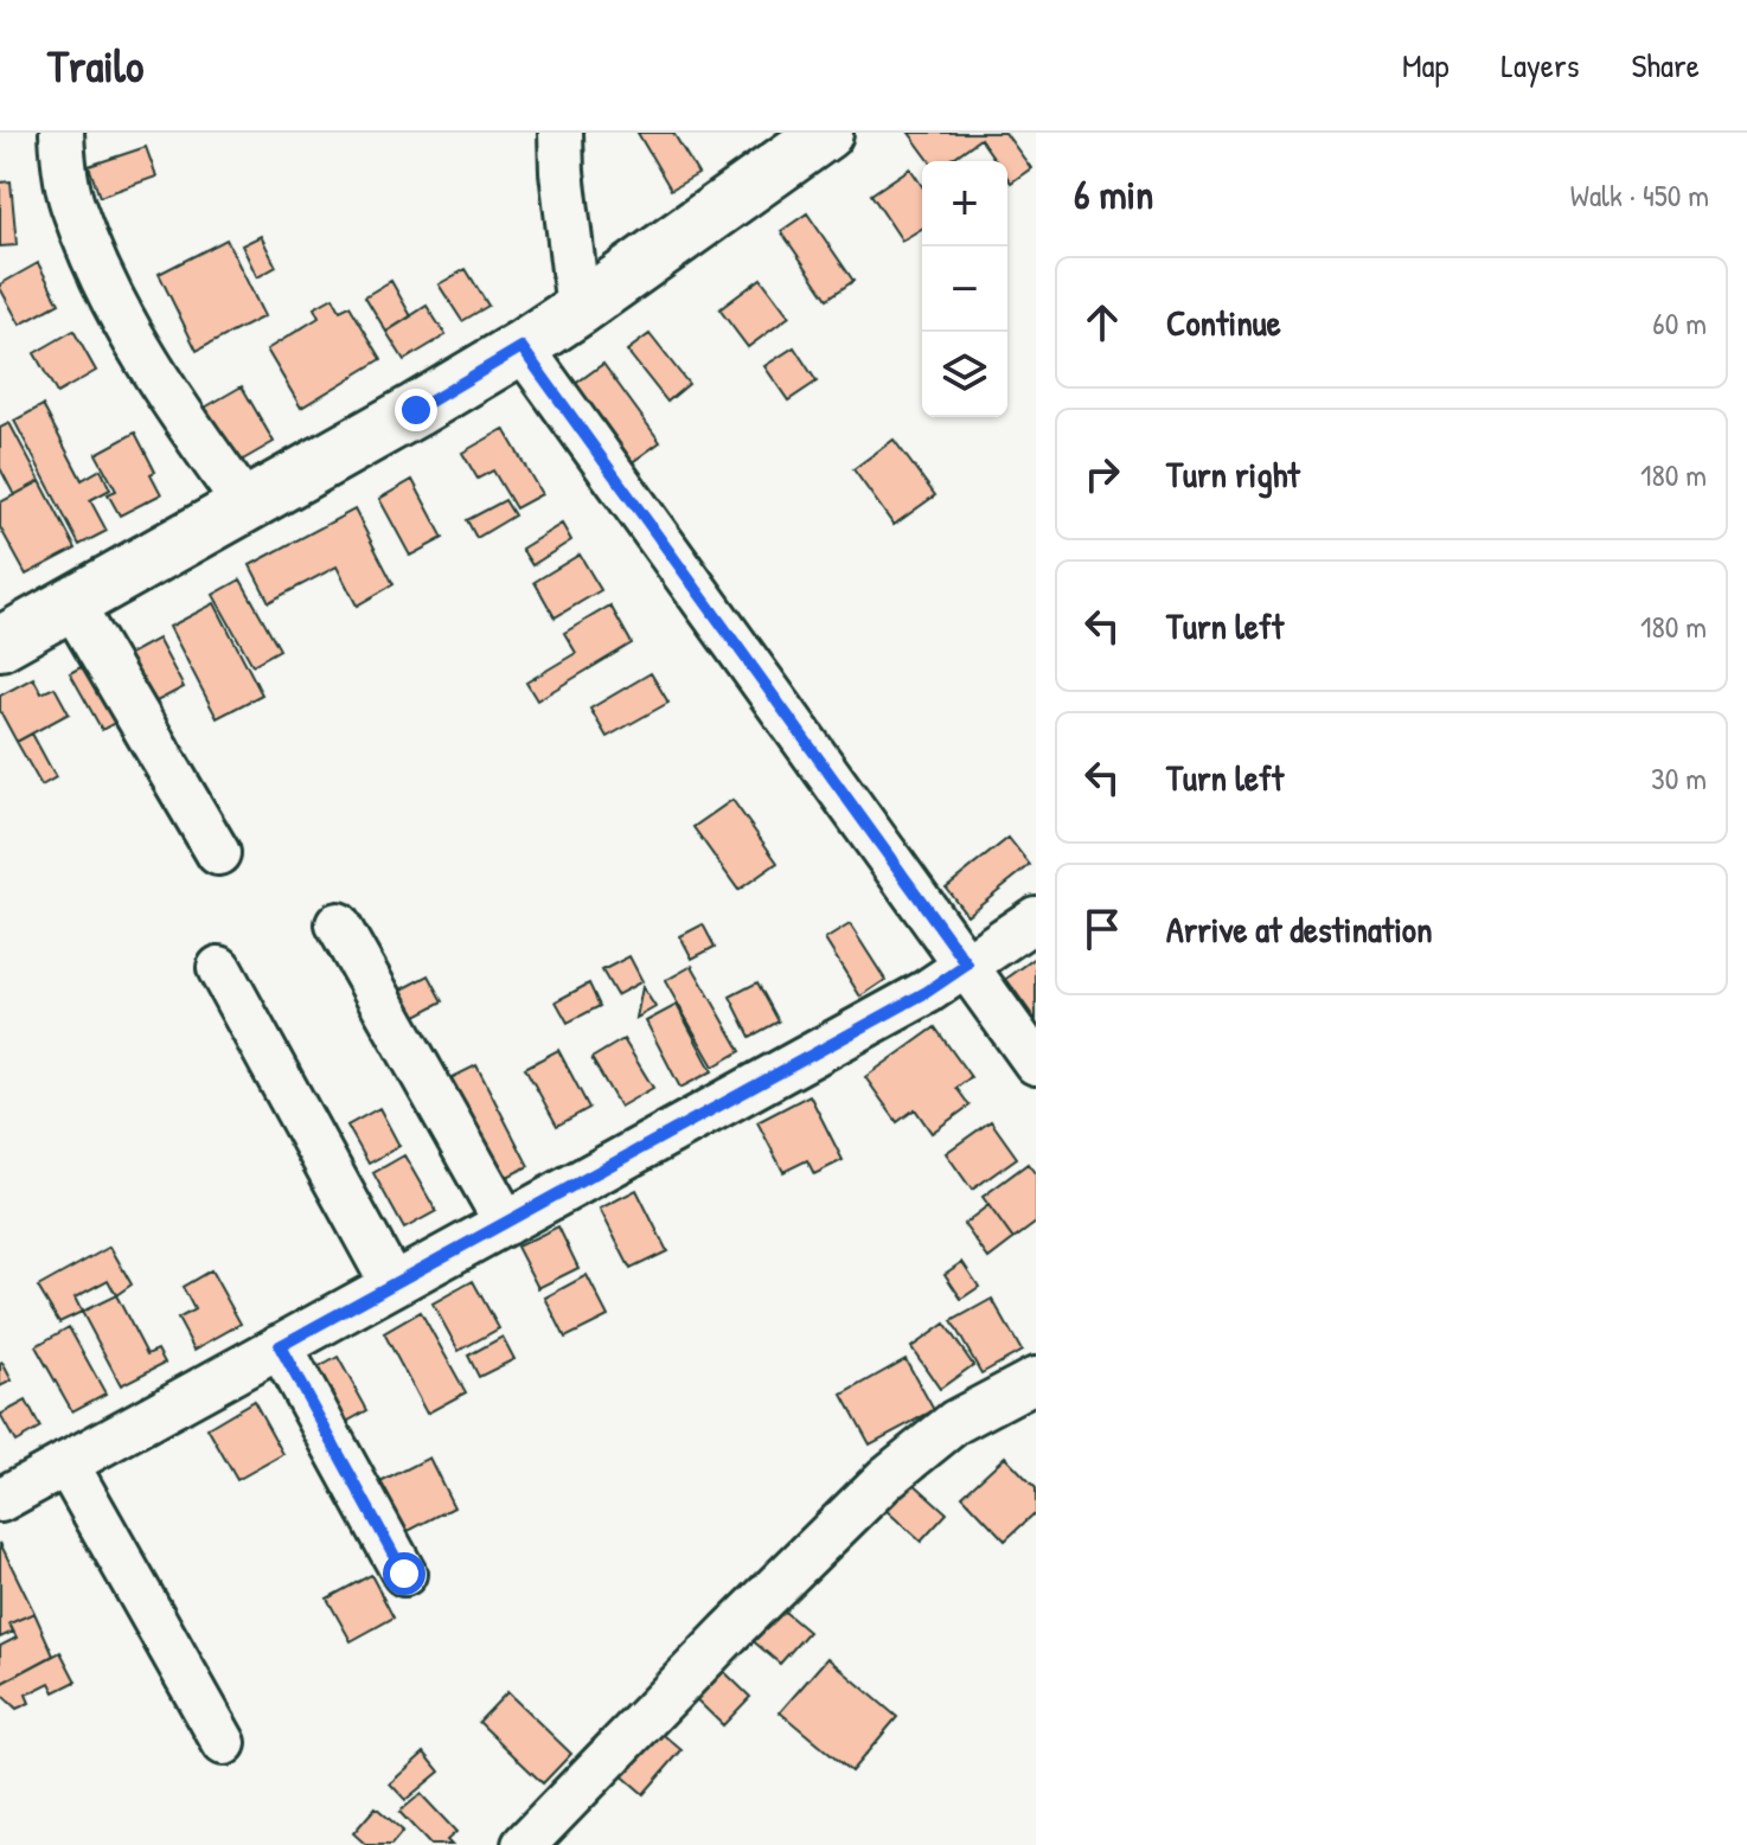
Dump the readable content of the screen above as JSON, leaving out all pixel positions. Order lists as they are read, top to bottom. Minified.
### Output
{"page":{"header":"Trailo","nav":["Map","Layers","Share"],"heading":["6 min","Walk · 450 m"],"map_buttons":["+","−"],"list":[["Continue","60 m"],["Turn right","180 m"],["Turn left","180 m"],["Turn left","30 m"],"Arrive at destination"]}}
